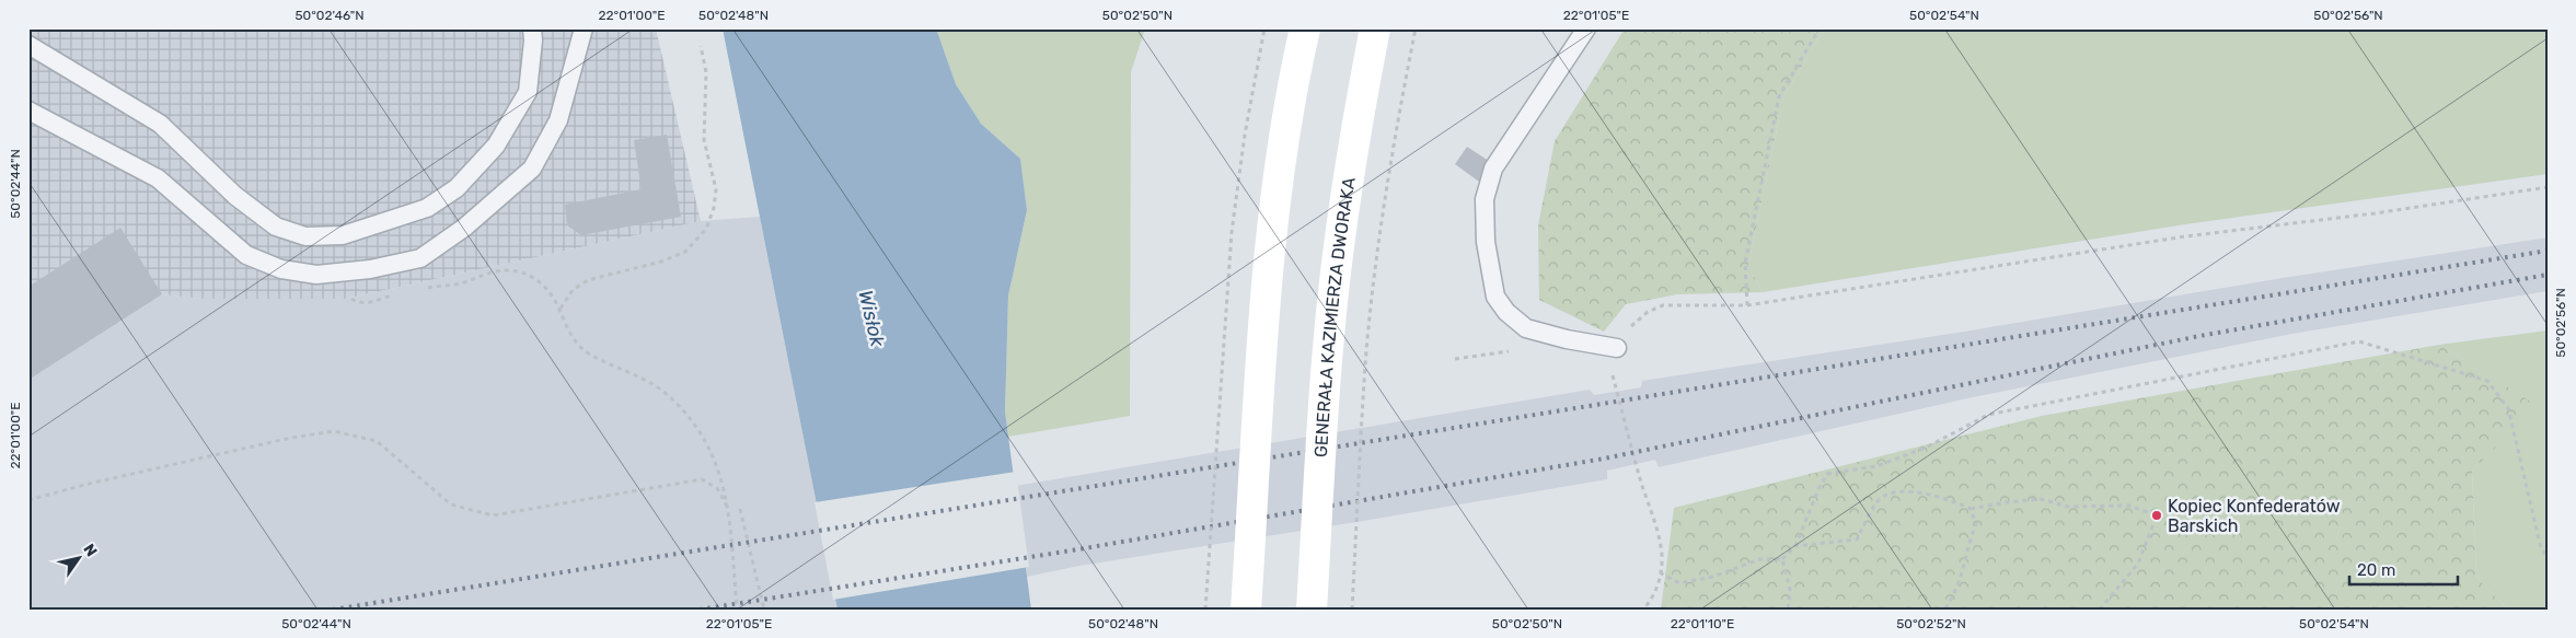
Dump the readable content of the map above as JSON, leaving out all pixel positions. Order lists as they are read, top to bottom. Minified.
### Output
{"streets":{"main road":["GENERAŁA KAZIMIERZA DWORAKA"]},"water":["Wisłok"],"places":["Kopiec Konfederatów Barskich"],"scale_bar":"20 m","north":"top right","coordinates":["50°02'46\"N","22°01'00\"E","50°02'48\"N","50°02'50\"N","22°01'05\"E","50°02'54\"N","50°02'56\"N","50°02'44\"N","22°01'10\"E","50°02'52\"N"]}
